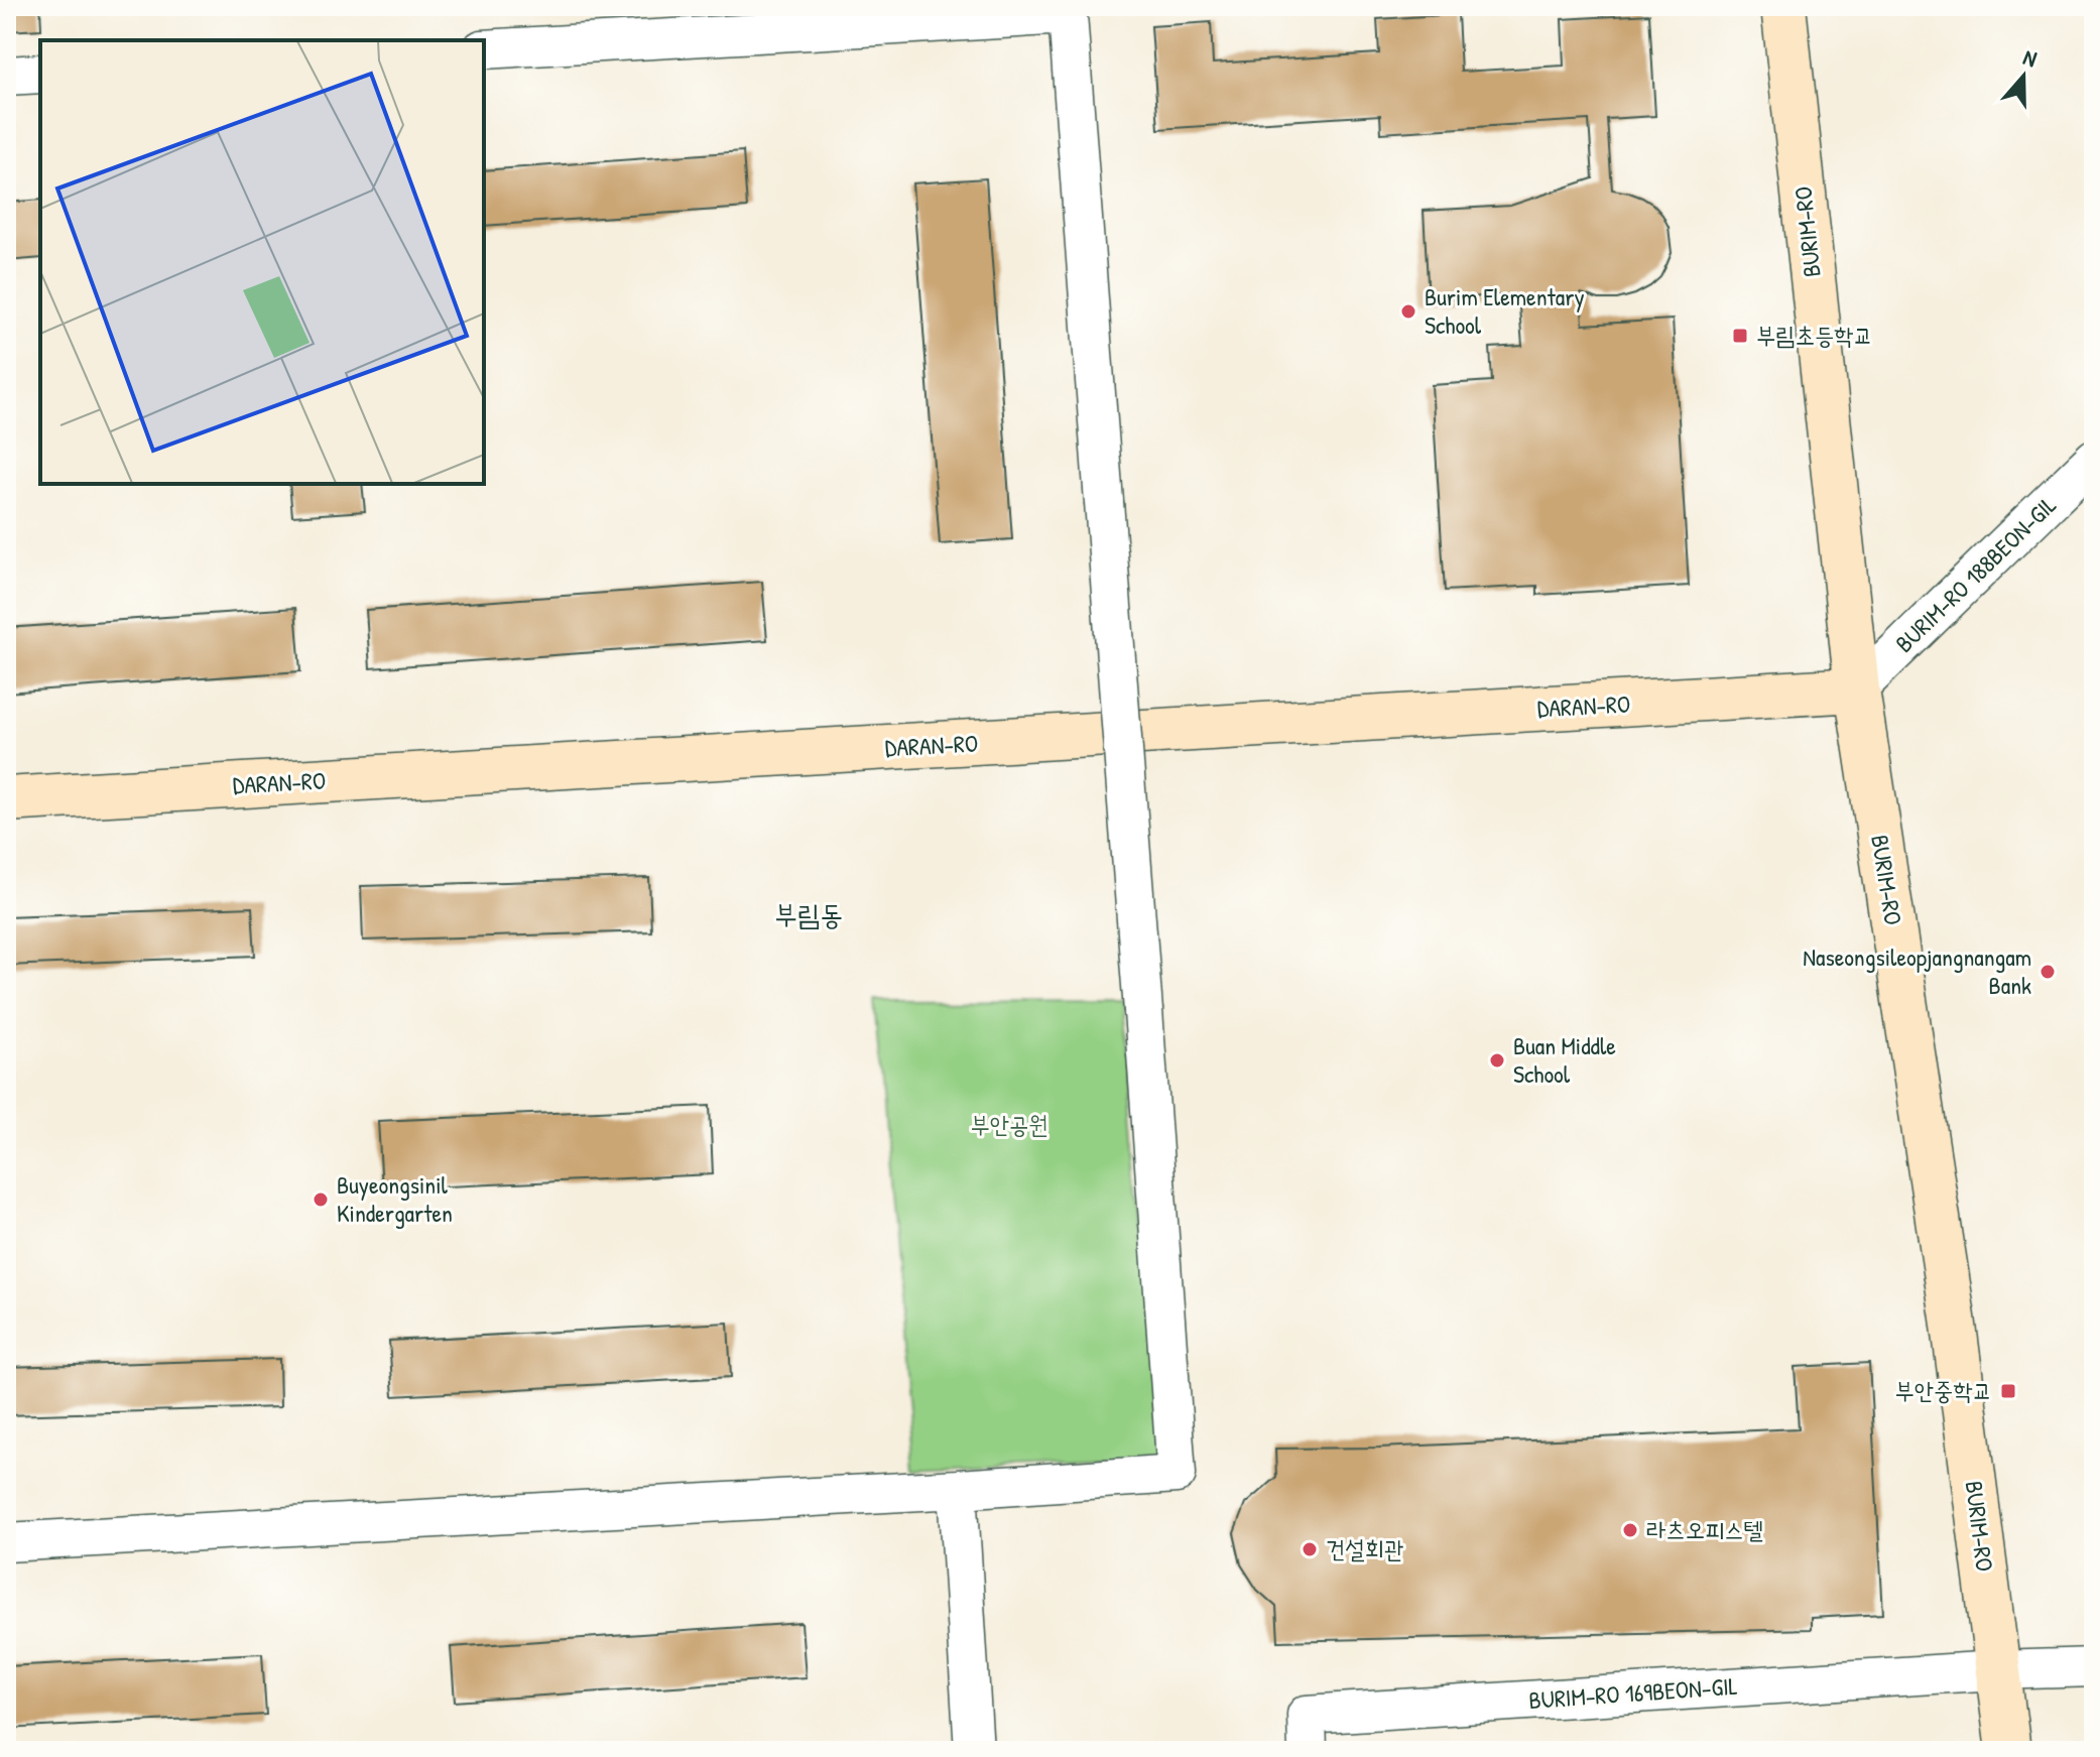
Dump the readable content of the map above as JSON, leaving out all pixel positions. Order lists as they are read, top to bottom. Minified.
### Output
{"streets":{"street":["BURIM-RO","BURIM-RO 188BEON-GIL","DARAN-RO","BURIM-RO 169BEON-GIL"]},"crossings":[["BURIM-RO","BURIM-RO 188BEON-GIL"],["BURIM-RO","DARAN-RO"],["BURIM-RO","BURIM-RO 169BEON-GIL"],["BURIM-RO 188BEON-GIL","DARAN-RO"]],"districts":["부림동"],"parks":["부안공원"],"places":{"other":["Burim Elementary School","Naseongsileopjangnangam Bank","Buan Middle School","Buyeongsinil Kindergarten","라츠오피스텔","건설회관"],"transit":["부림초등학교","부안중학교"]},"north":"top"}
